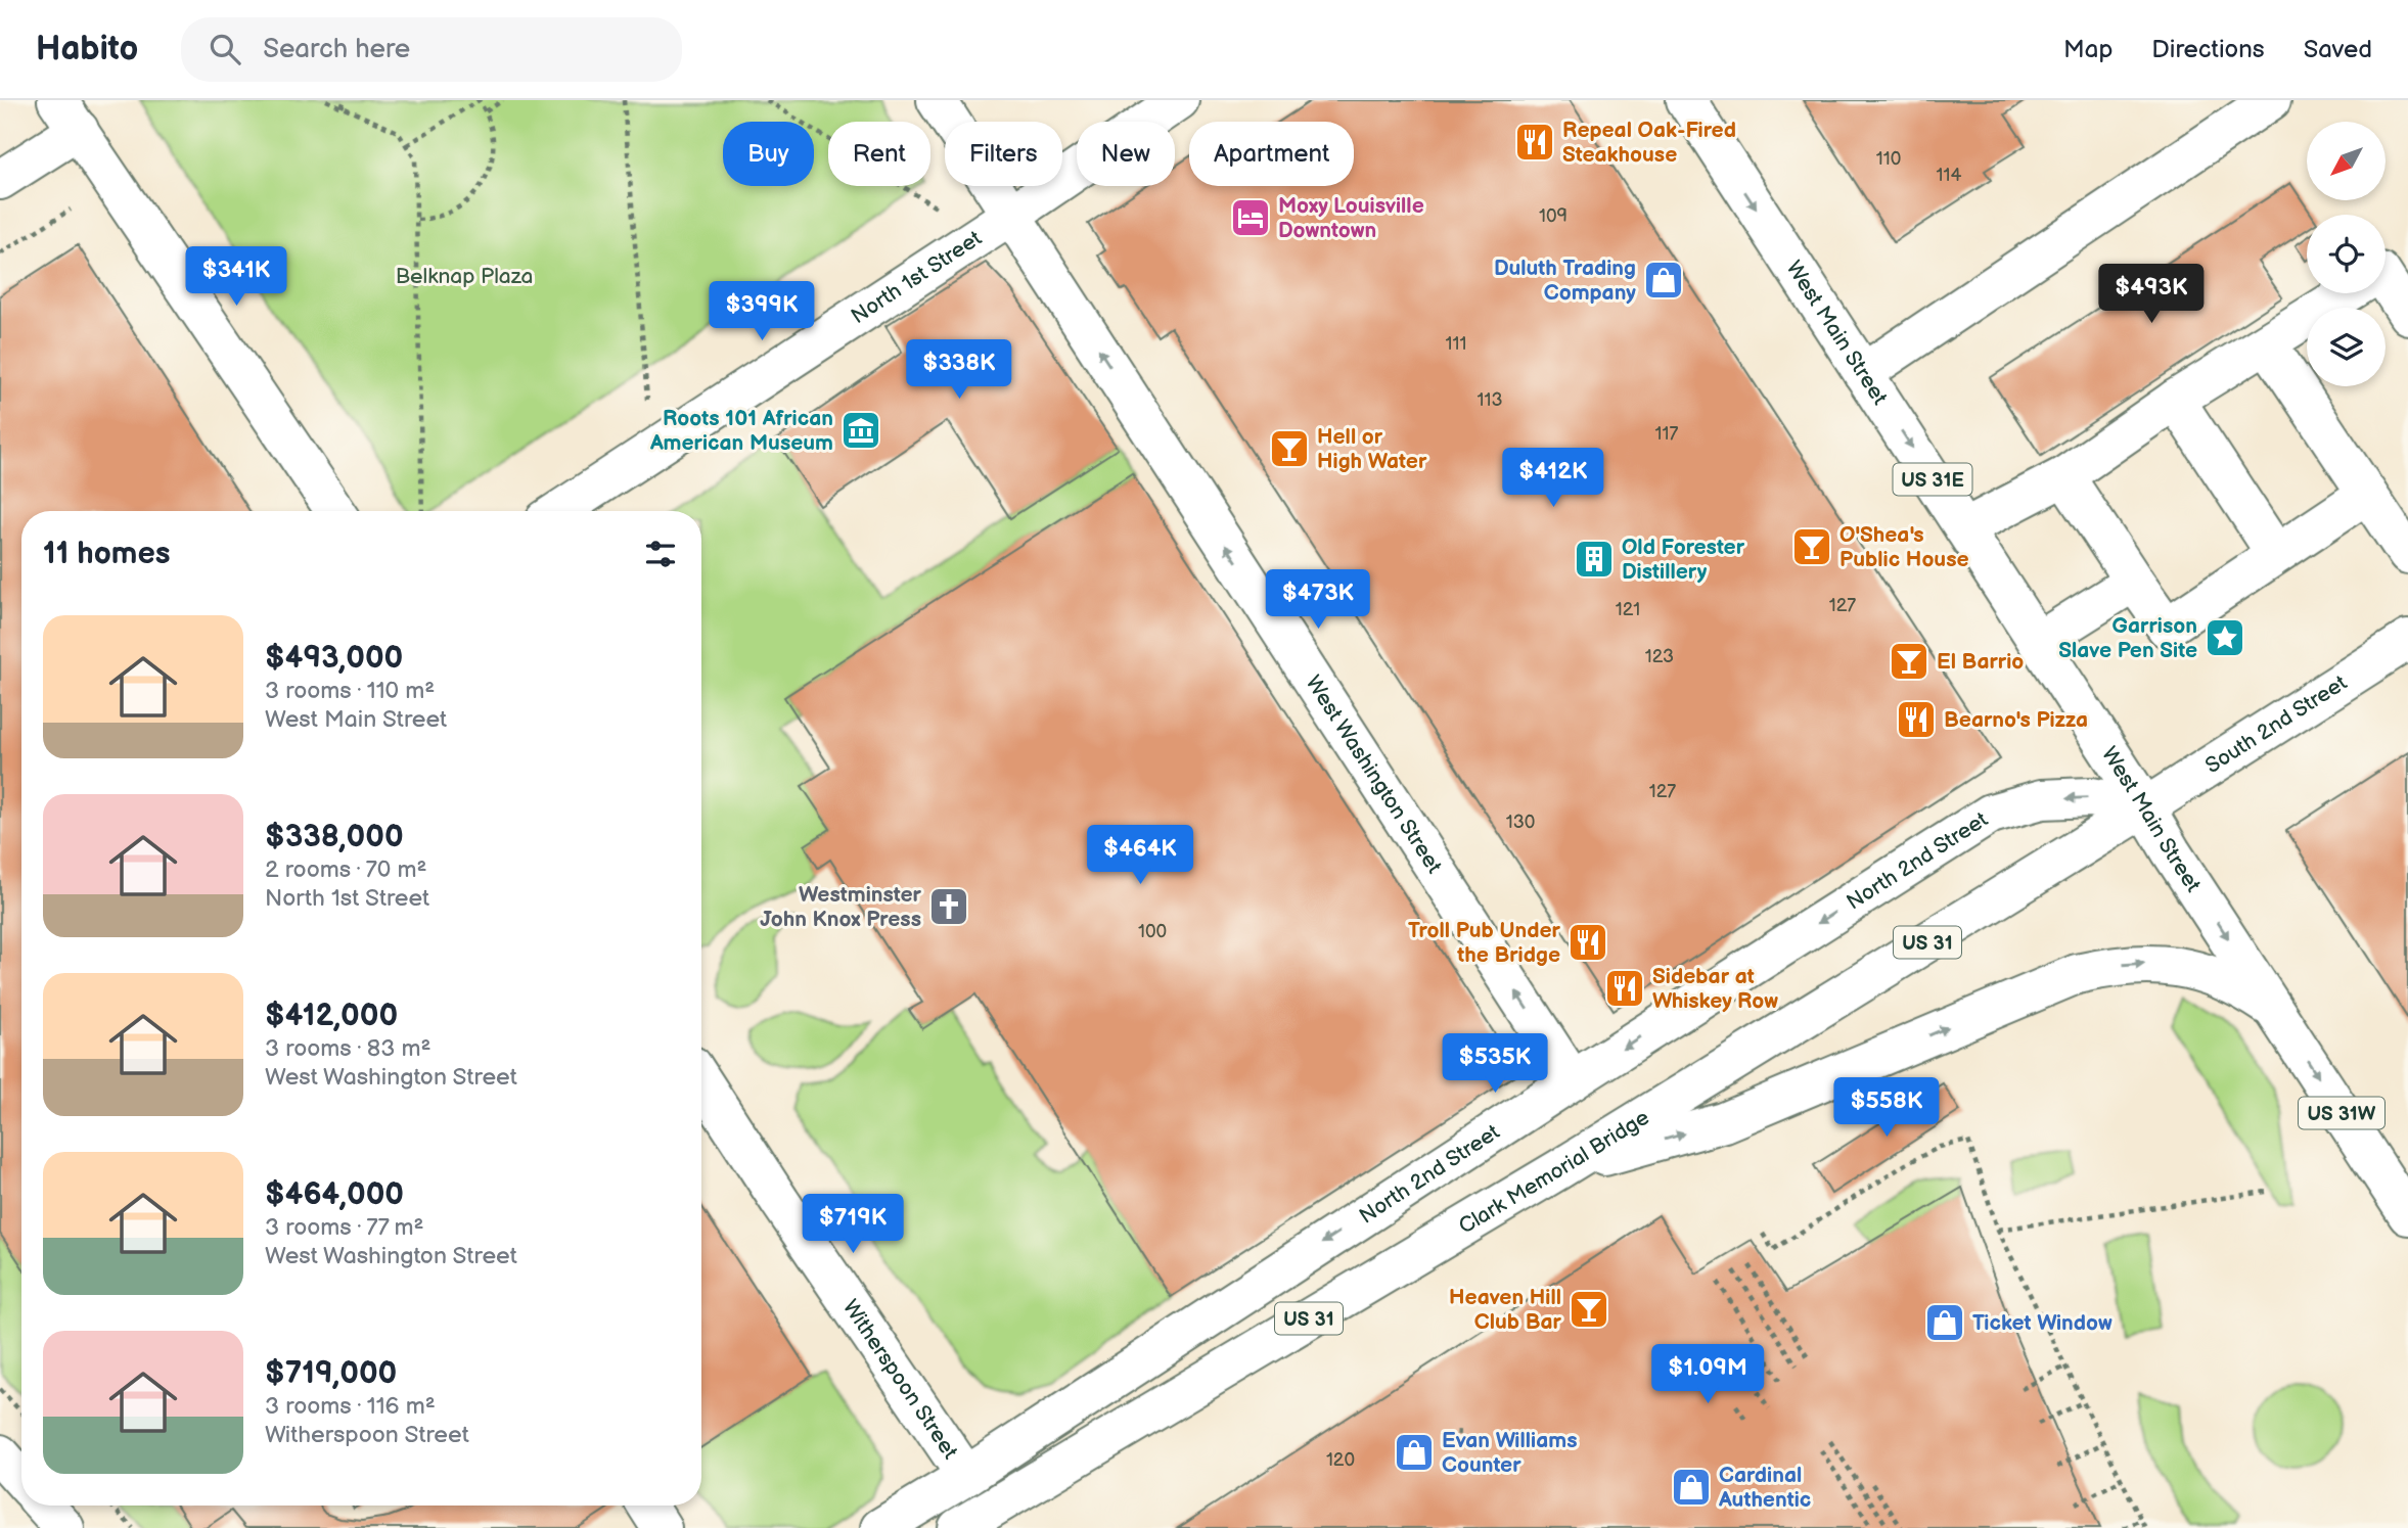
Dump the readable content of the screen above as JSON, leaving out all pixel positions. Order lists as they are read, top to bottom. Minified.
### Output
{"streets":{"street":["North 1st Street","West Main Street","US 31E","South 2nd Street","West Washington Street","North 2nd Street","US 31","US 31W","Clark Memorial Bridge","Witherspoon Street"]},"crossings":[["North 1st Street","West Washington Street"],["West Main Street","South 2nd Street"],["West Main Street","North 2nd Street"],["West Main Street","Clark Memorial Bridge"],["South 2nd Street","North 2nd Street"],["South 2nd Street","Clark Memorial Bridge"],["West Washington Street","North 2nd Street"],["North 2nd Street","Clark Memorial Bridge"],["North 2nd Street","Witherspoon Street"]],"one_way":["West Main Street","West Washington Street"],"parks":["Belknap Plaza"],"places":{"restaurant":["Repeal Oak-Fired Steakhouse","Bearno's Pizza","Troll Pub Under the Bridge","Sidebar at Whiskey Row"],"hotel":["Moxy Louisville Downtown"],"shop":["Duluth Trading Company","Ticket Window","Evan Williams Counter","Cardinal Authentic"],"museum":["Roots 101 African American Museum"],"bar":["Hell or High Water","O'Shea's Public House","El Barrio","Heaven Hill Club Bar"],"building":["Old Forester Distillery"],"place":["Garrison Slave Pen Site"],"church":["Westminster John Knox Press"]},"house_numbers":["110","114","109","111","113","117","127","121","123","127","130","100","120"],"north":"bottom left","page":{"header":"Habito","search":"Search here","nav":["Map","Directions","Saved"],"chip":["Buy","Rent","Filters","New","Apartment"],"price":["$341K","$493K","$399K","$338K","$412K","$473K","$464K","$535K","$558K","$719K","$1.09M"],"heading":"11 homes","list":[{"name":"$493,000","note":"3 rooms · 110 m² · West Main Street"},{"name":"$338,000","note":"2 rooms · 70 m² · North 1st Street"},{"name":"$412,000","note":"3 rooms · 83 m² · West Washington Street"},{"name":"$464,000","note":"3 rooms · 77 m² · West Washington Street"},{"name":"$719,000","note":"3 rooms · 116 m² · Witherspoon Street"}]}}
